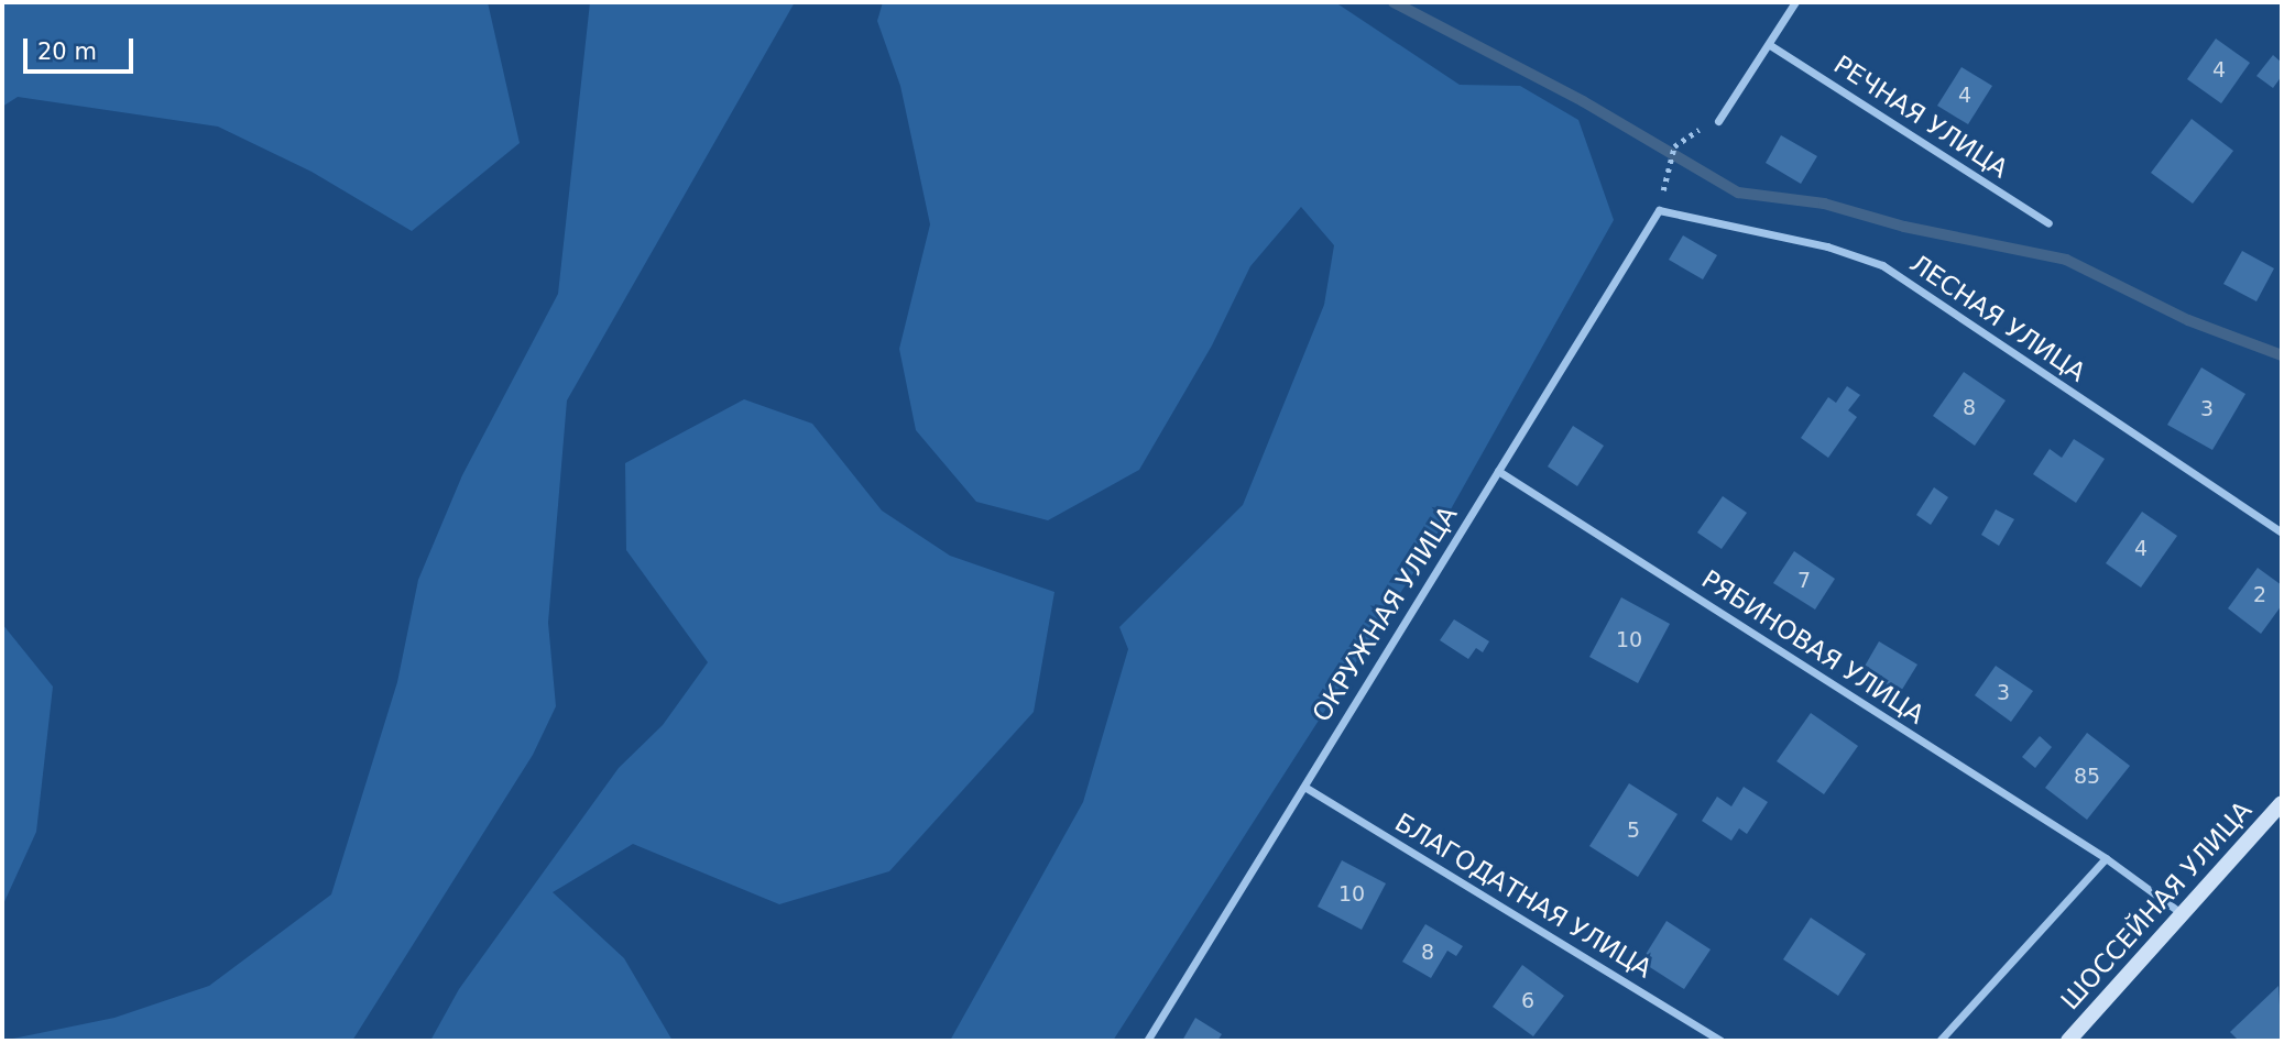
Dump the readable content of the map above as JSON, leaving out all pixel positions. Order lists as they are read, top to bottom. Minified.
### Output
{"streets":{"main road":["ШОССЕЙНАЯ УЛИЦА"],"street":["РЕЧНАЯ УЛИЦА","ЛЕСНАЯ УЛИЦА","ОКРУЖНАЯ УЛИЦА","РЯБИНОВАЯ УЛИЦА","БЛАГОДАТНАЯ УЛИЦА"]},"crossings":[["ЛЕСНАЯ УЛИЦА","ОКРУЖНАЯ УЛИЦА"],["ОКРУЖНАЯ УЛИЦА","РЯБИНОВАЯ УЛИЦА"],["ОКРУЖНАЯ УЛИЦА","БЛАГОДАТНАЯ УЛИЦА"],["РЯБИНОВАЯ УЛИЦА","ШОССЕЙНАЯ УЛИЦА"]],"house_numbers":["4","4","8","3","4","7","2","10","3","85","5","10","8","6"],"scale_bar":"20 m"}
